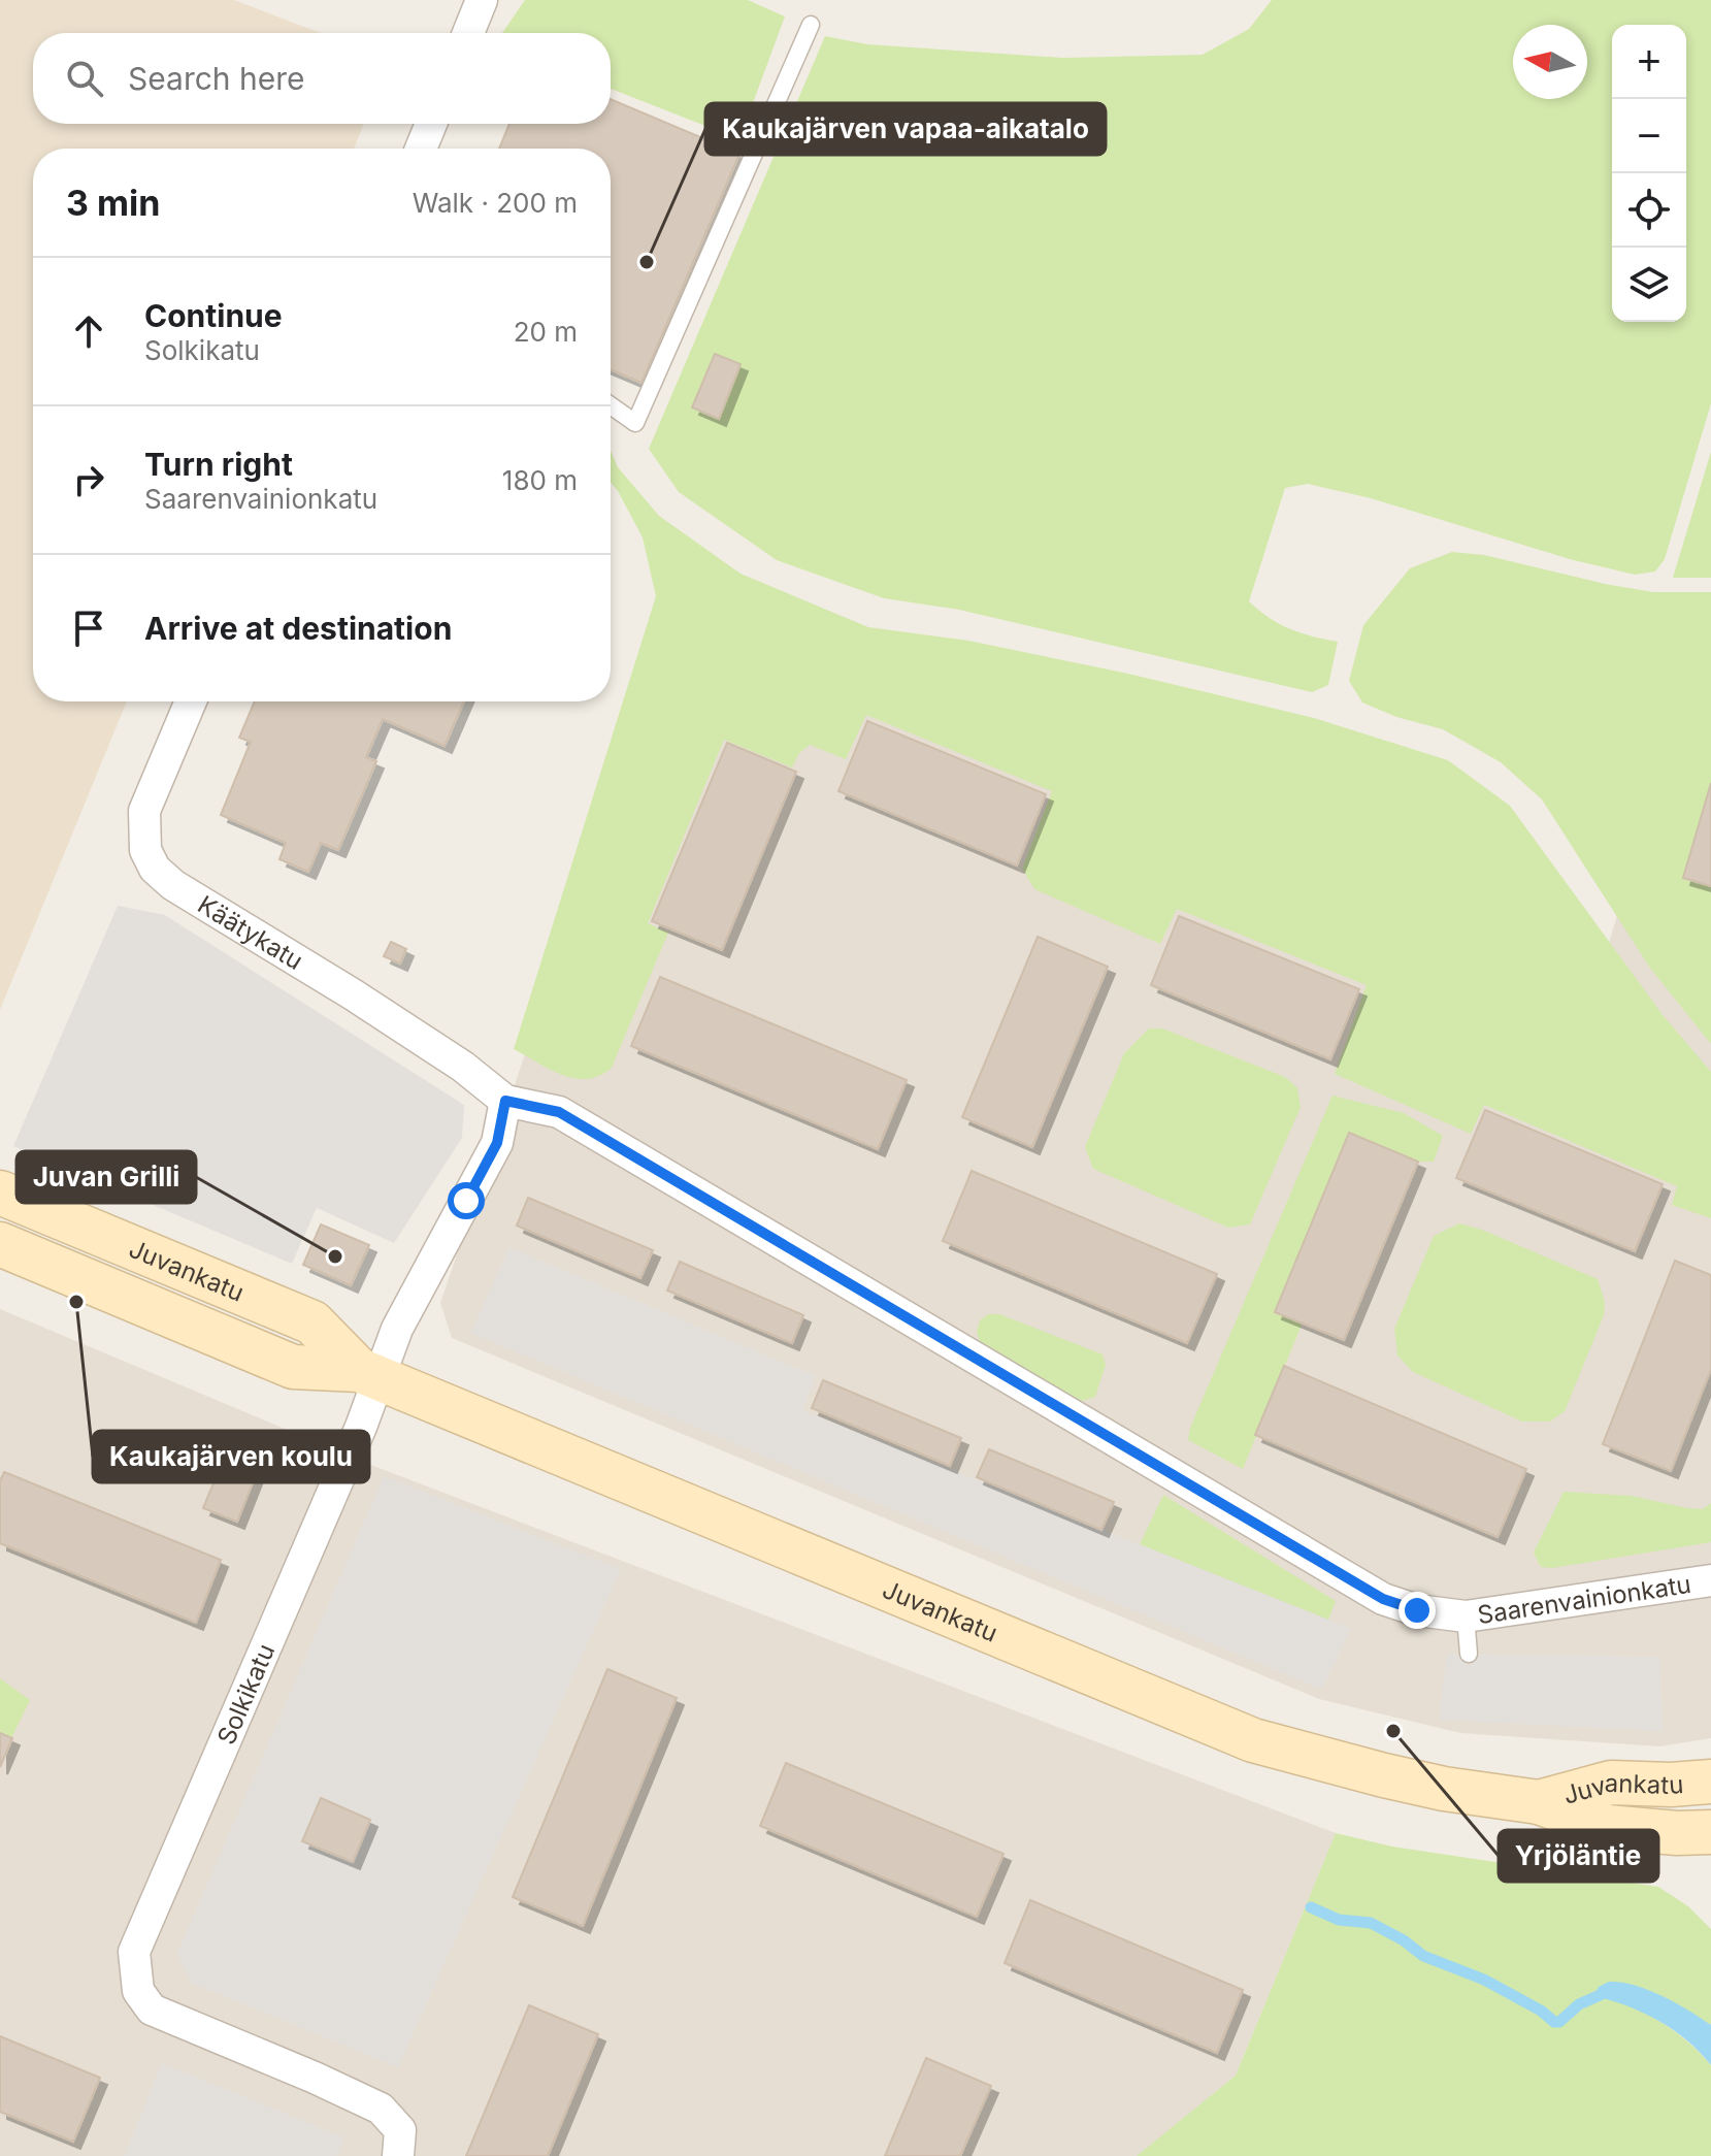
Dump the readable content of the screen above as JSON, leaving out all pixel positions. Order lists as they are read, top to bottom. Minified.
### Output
{"streets":{"main road":["Juvankatu"],"street":["Käätykatu","Saarenvainionkatu","Solkikatu"]},"crossings":[["Käätykatu","Saarenvainionkatu"],["Käätykatu","Solkikatu"],["Juvankatu","Solkikatu"],["Saarenvainionkatu","Solkikatu"]],"places":["Kaukajärven vapaa-aikatalo","Juvan Grilli","Kaukajärven koulu","Yrjöläntie"],"north":"left","page":{"map_buttons":["+","−"],"search":"Search here","heading":["3 min","Walk · 200 m"],"list":[["Continue","Solkikatu","20 m"],["Turn right","Saarenvainionkatu","180 m"],"Arrive at destination"]}}
